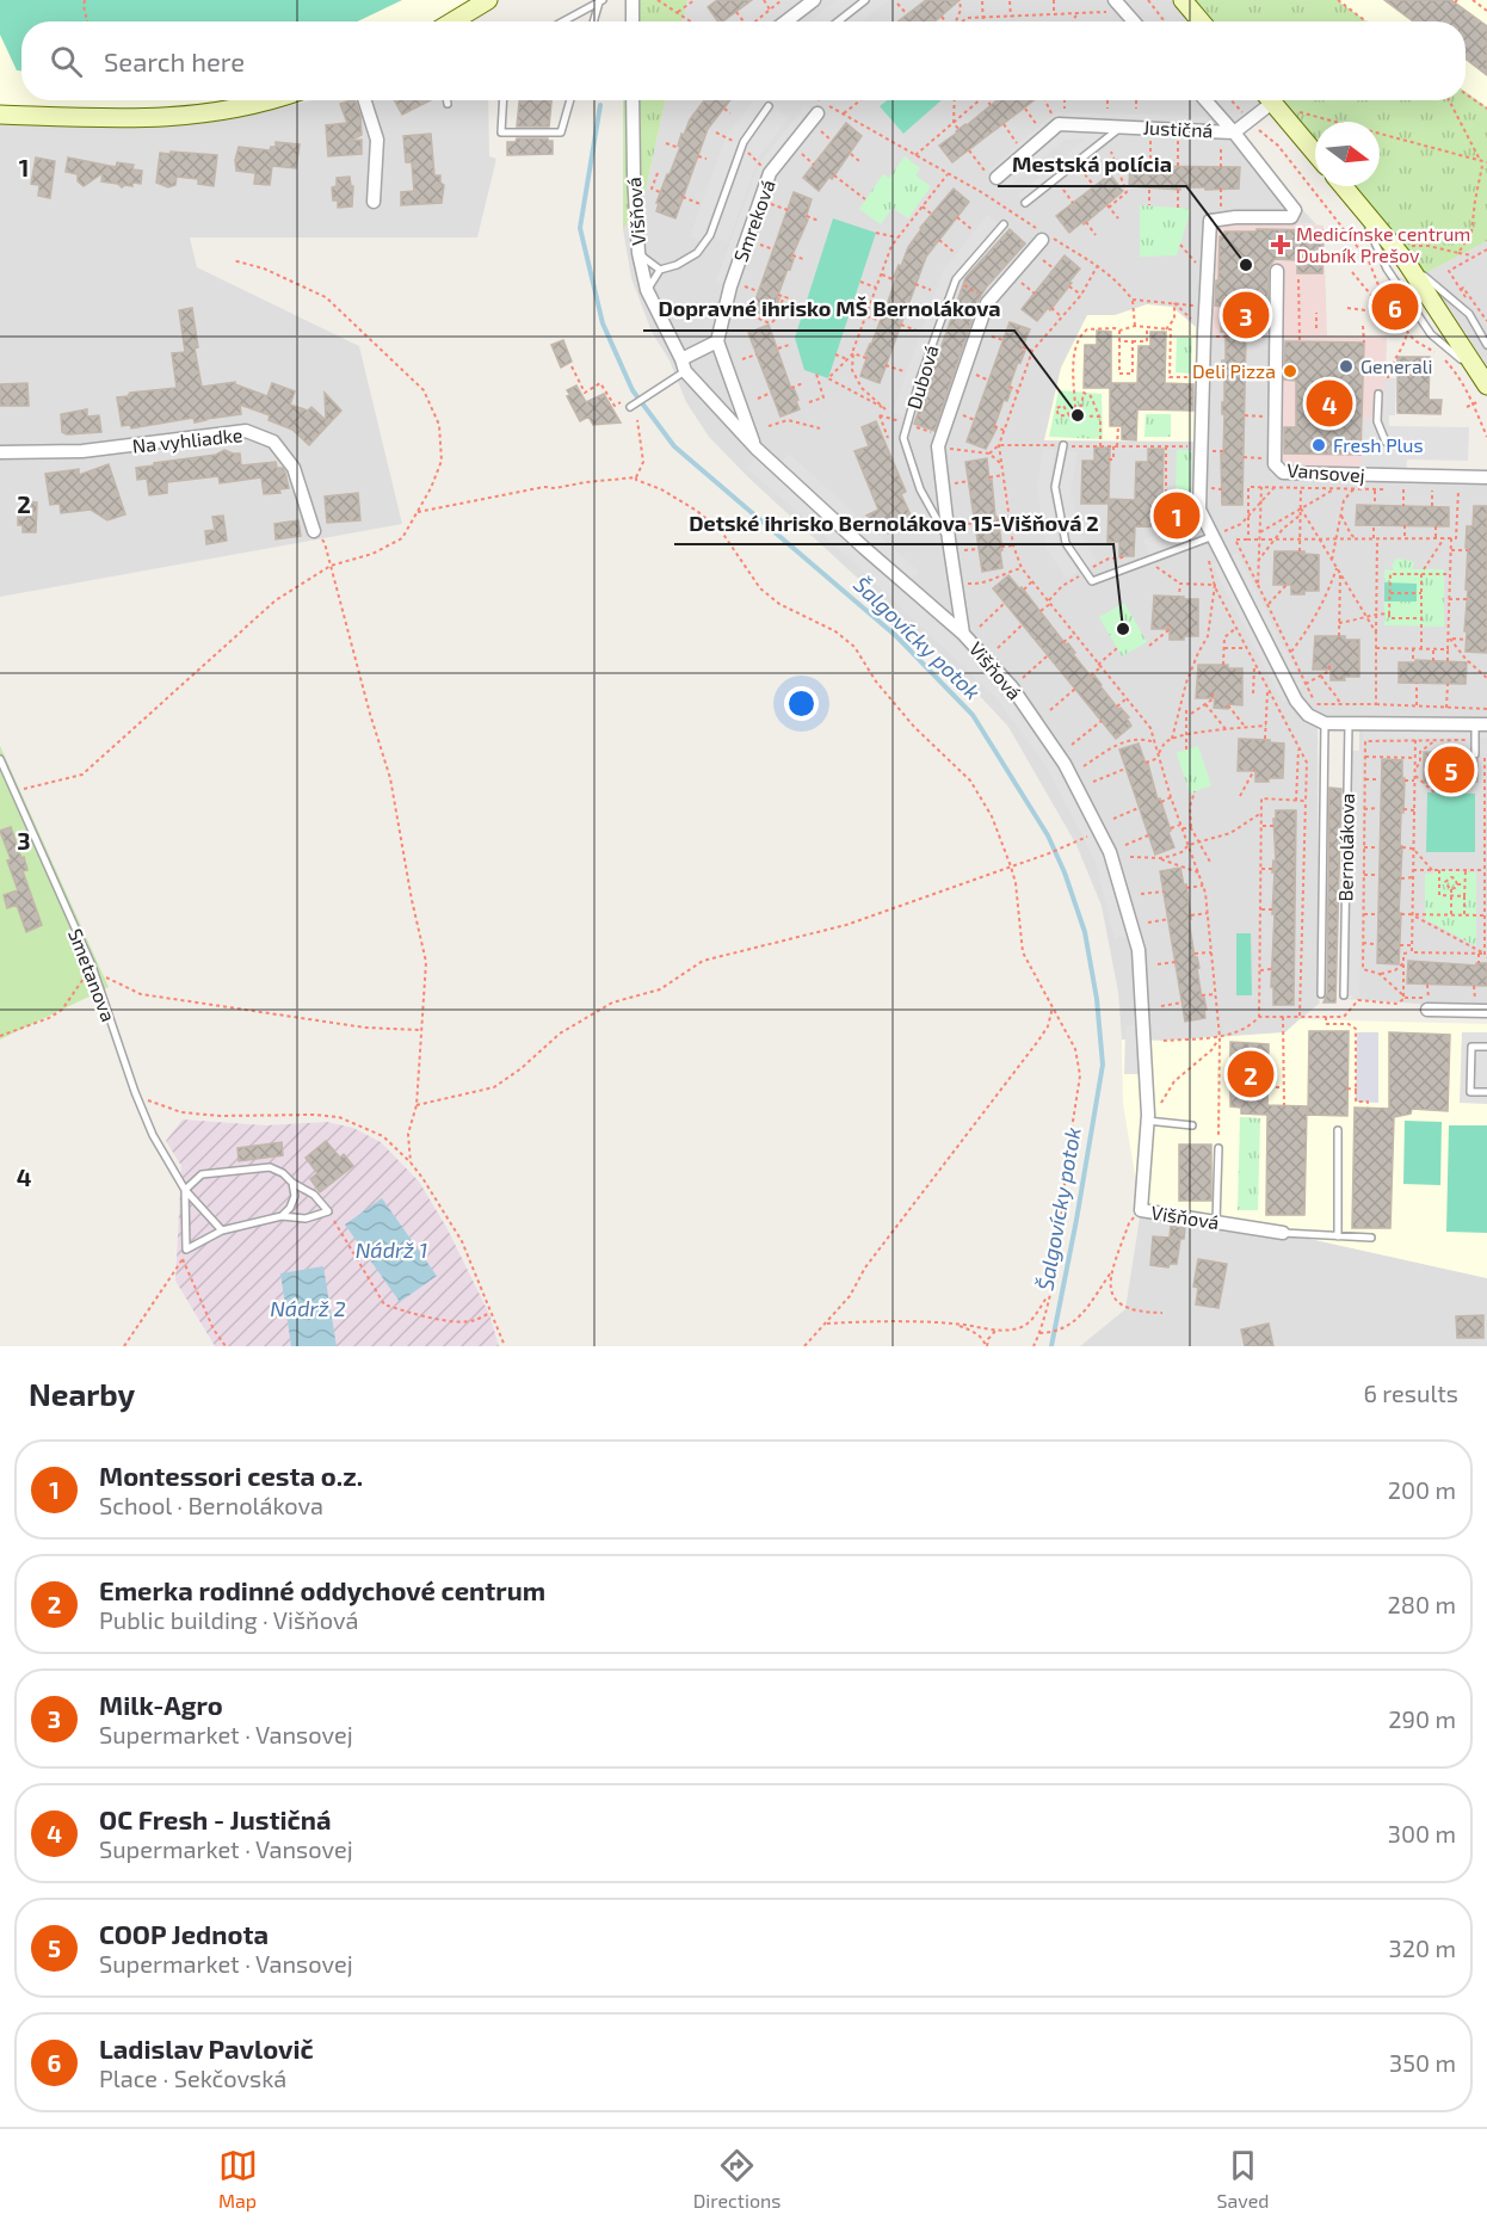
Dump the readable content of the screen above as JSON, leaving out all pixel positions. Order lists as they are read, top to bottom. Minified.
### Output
{"streets":{"street":["Justičná","Višňová","Smreková","Dubová","Na vyhliadke","Vansovej"],"lane":["Bernolákova","Smetanova"]},"crossings":[["Višňová","Dubová"]],"water":["Šalgovícky potok","Nádrž 1","Nádrž 2"],"places":{"health":["Medicínske centrum Dubník Prešov"],"other":["Mestská polícia","Generali","Deli Pizza","Dopravné ihrisko MŠ Bernolákova","Fresh Plus","Detské ihrisko Bernolákova 15-Višňová 2"]},"north":"right","page":{"search":"Search here","pins":["6","3","4","1","5","2"],"heading":["Nearby","6 results"],"list":[{"mark":"1","name":"Montessori cesta o.z.","note":"School · Bernolákova","value":"200 m"},{"mark":"2","name":"Emerka rodinné oddychové centrum","note":"Public building · Višňová","value":"280 m"},{"mark":"3","name":"Milk-Agro","note":"Supermarket · Vansovej","value":"290 m"},{"mark":"4","name":"OC Fresh - Justičná","note":"Supermarket · Vansovej","value":"300 m"},{"mark":"5","name":"COOP Jednota","note":"Supermarket · Vansovej","value":"320 m"},{"mark":"6","name":"Ladislav Pavlovič","note":"Place · Sekčovská","value":"350 m"}],"nav":["Map","Directions","Saved"]},"grid":{"rows":["1","2","3","4"]}}
